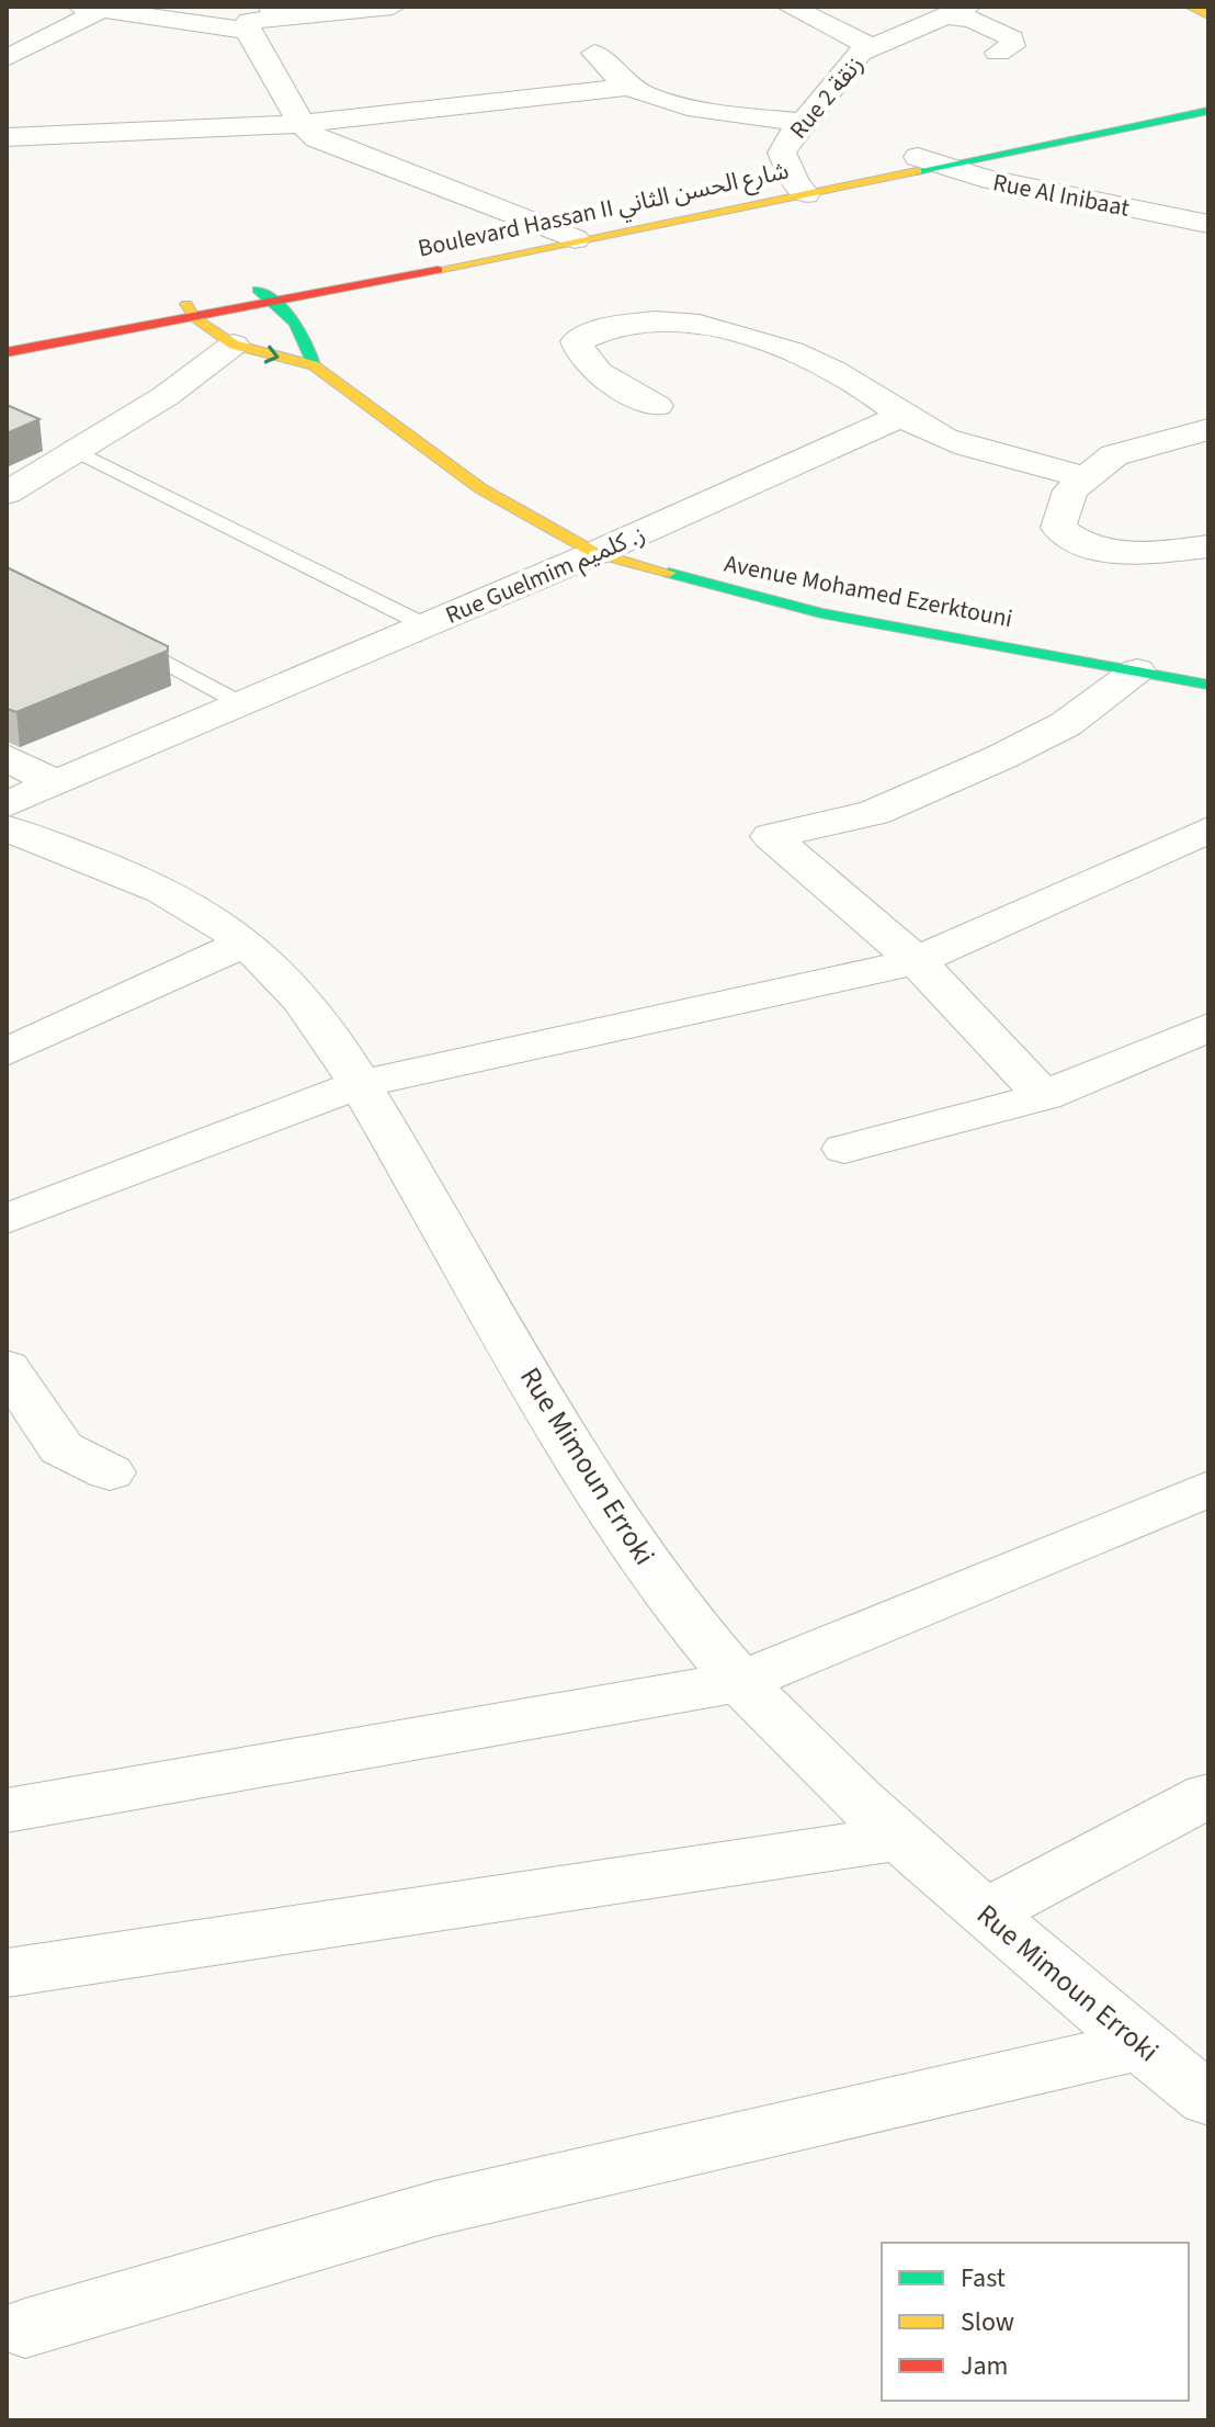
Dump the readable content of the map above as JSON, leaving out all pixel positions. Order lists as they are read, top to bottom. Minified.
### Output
{"streets":{"main road":["Boulevard Hassan II شارع الحسن الثاني","Avenue Mohamed Ezerktouni"],"street":["Rue 2 زنقة","Rue Al Inibaat","Rue Guelmim ز. كلميم","Rue Mimoun Erroki"]},"crossings":[["Rue 2 زنقة","Boulevard Hassan II شارع الحسن الثاني"],["Rue Al Inibaat","Boulevard Hassan II شارع الحسن الثاني"],["Boulevard Hassan II شارع الحسن الثاني","Avenue Mohamed Ezerktouni"],["Rue Guelmim ز. كلميم","Avenue Mohamed Ezerktouni"]],"legend":["Fast","Slow","Jam"]}
